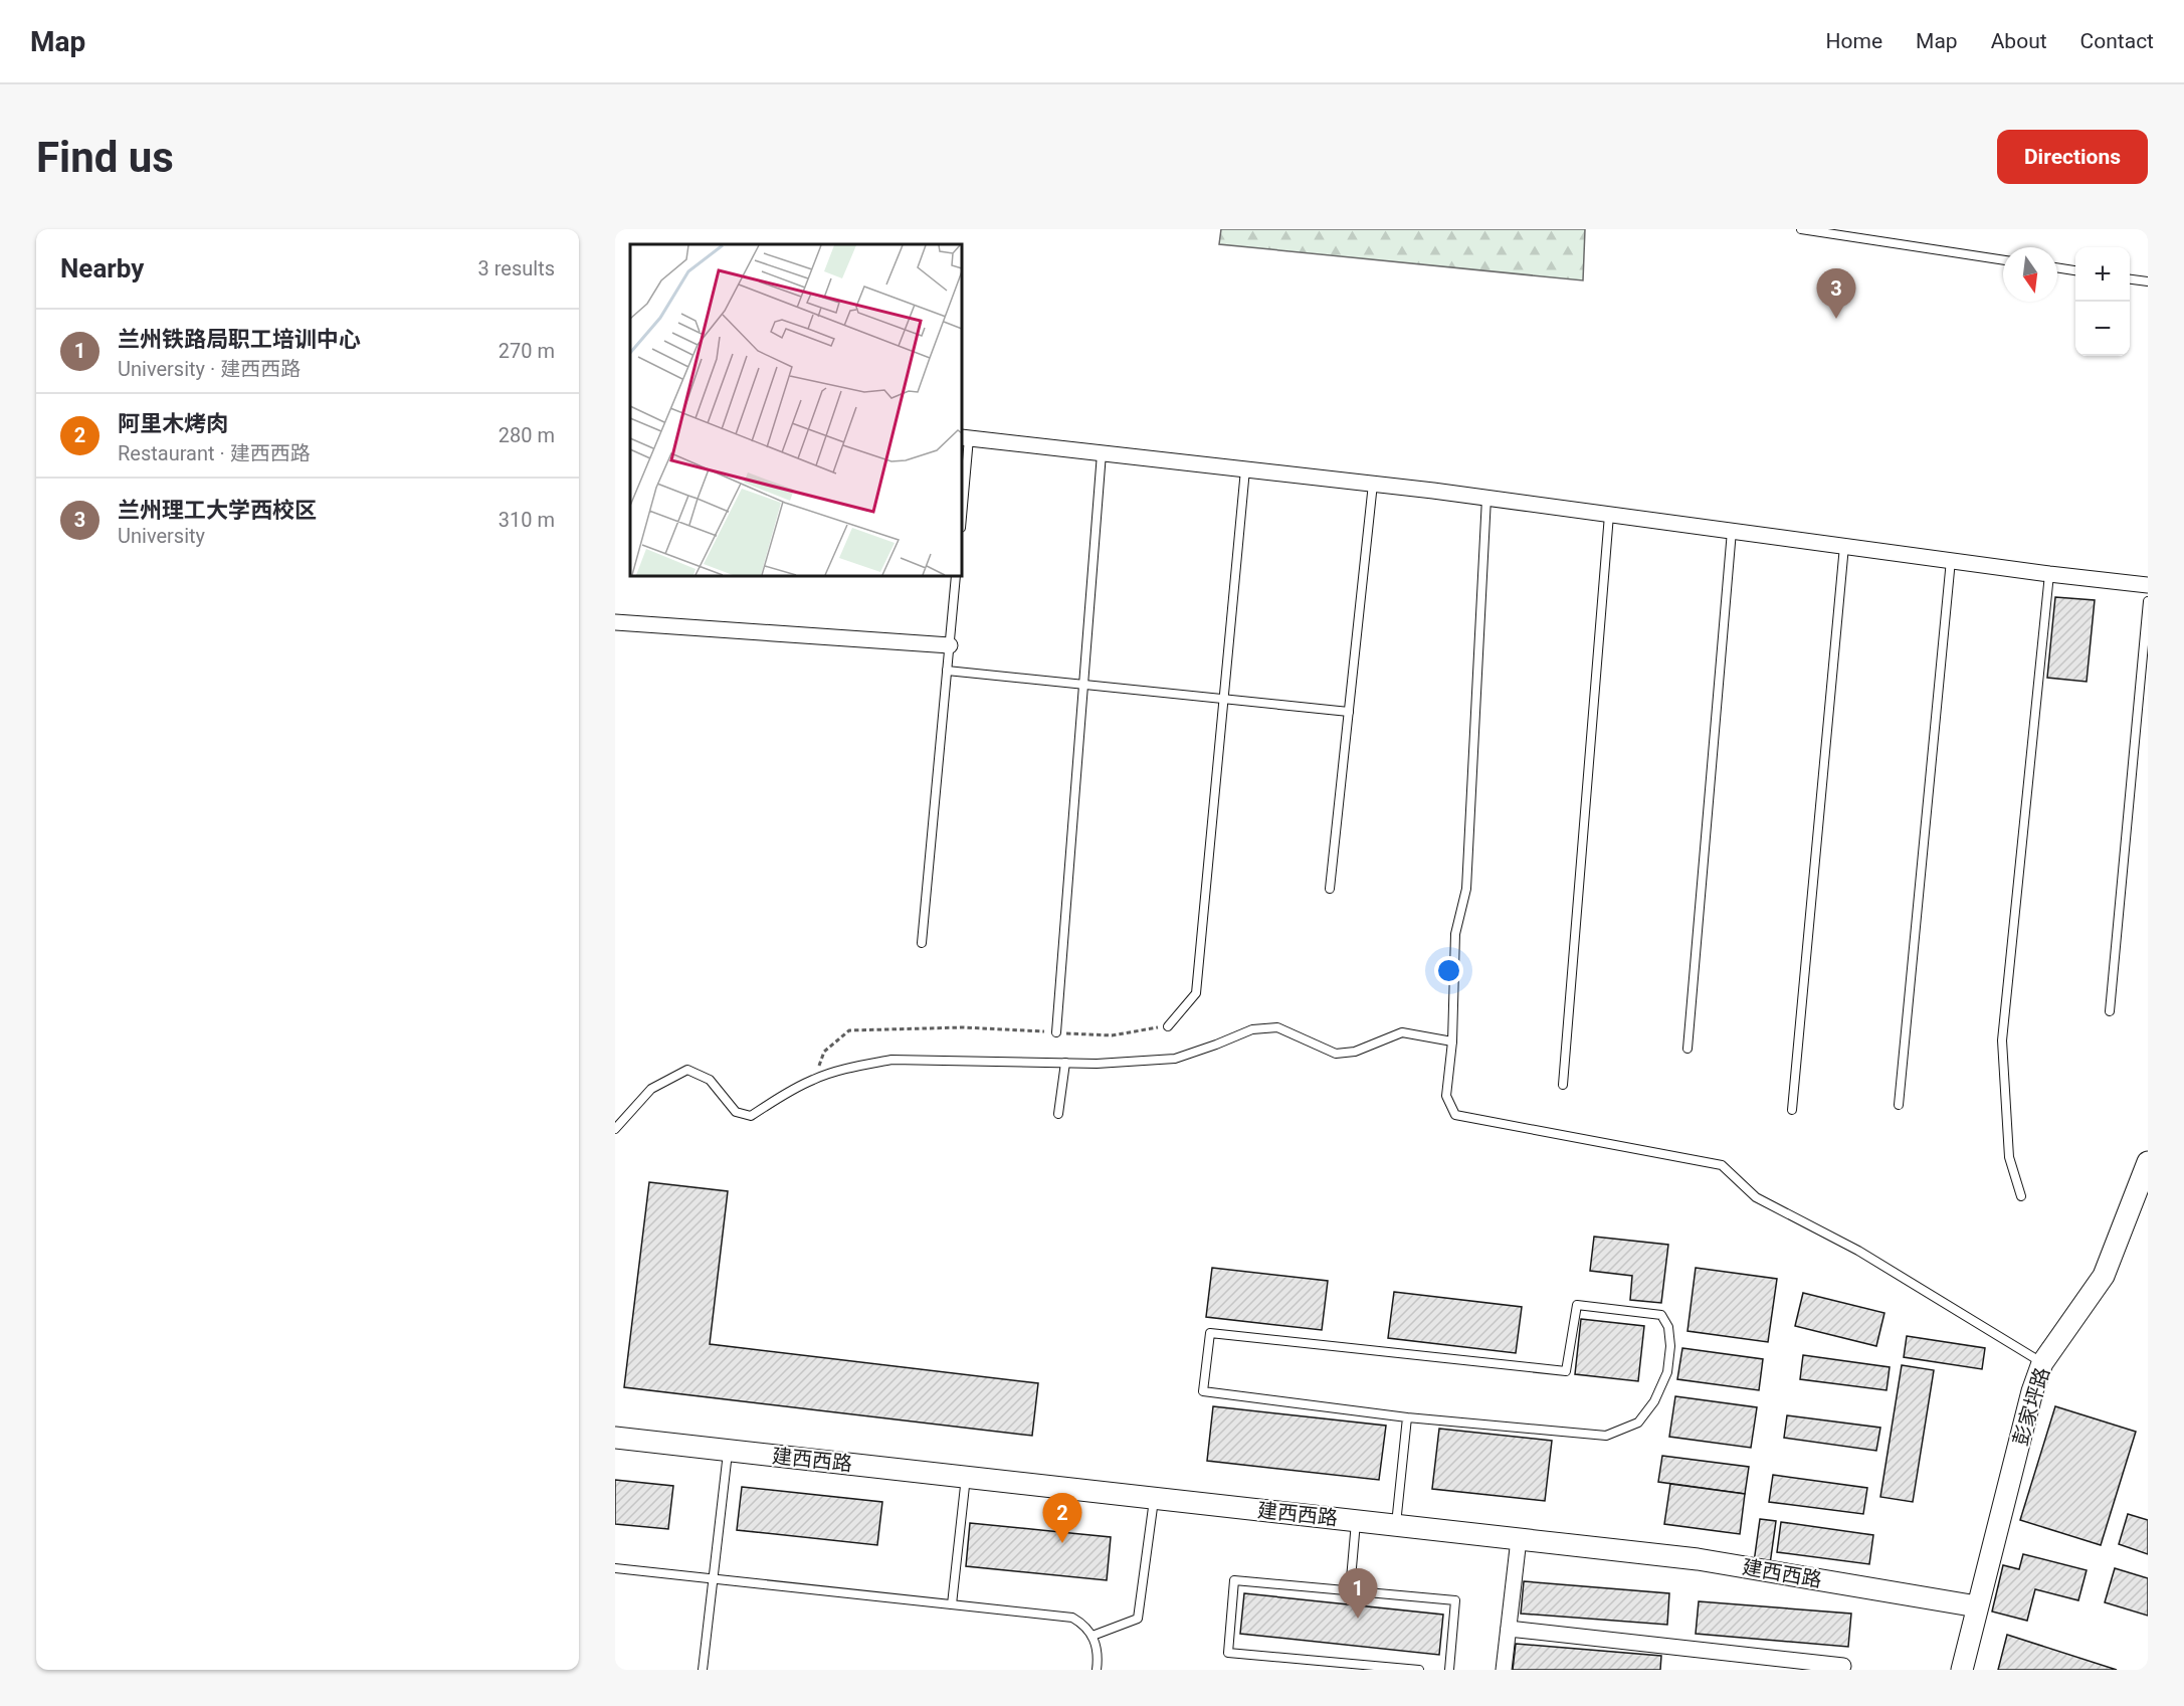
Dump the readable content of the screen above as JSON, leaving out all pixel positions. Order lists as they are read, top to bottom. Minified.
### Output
{"streets":{"street":["彭家坪路","建西西路"]},"crossings":[["彭家坪路","建西西路"]],"north":"bottom","page":{"header":"Map","nav":["Home","Map","About","Contact"],"buttons":"Directions","title":"Find us","heading":["Nearby","3 results"],"map_buttons":["+","−"],"pins":["3","2","1"],"list":[{"mark":"1","name":"兰州铁路局职工培训中心","note":"University · 建西西路","value":"270 m"},{"mark":"2","name":"阿里木烤肉","note":"Restaurant · 建西西路","value":"280 m"},{"mark":"3","name":"兰州理工大学西校区","note":"University","value":"310 m"}]}}
